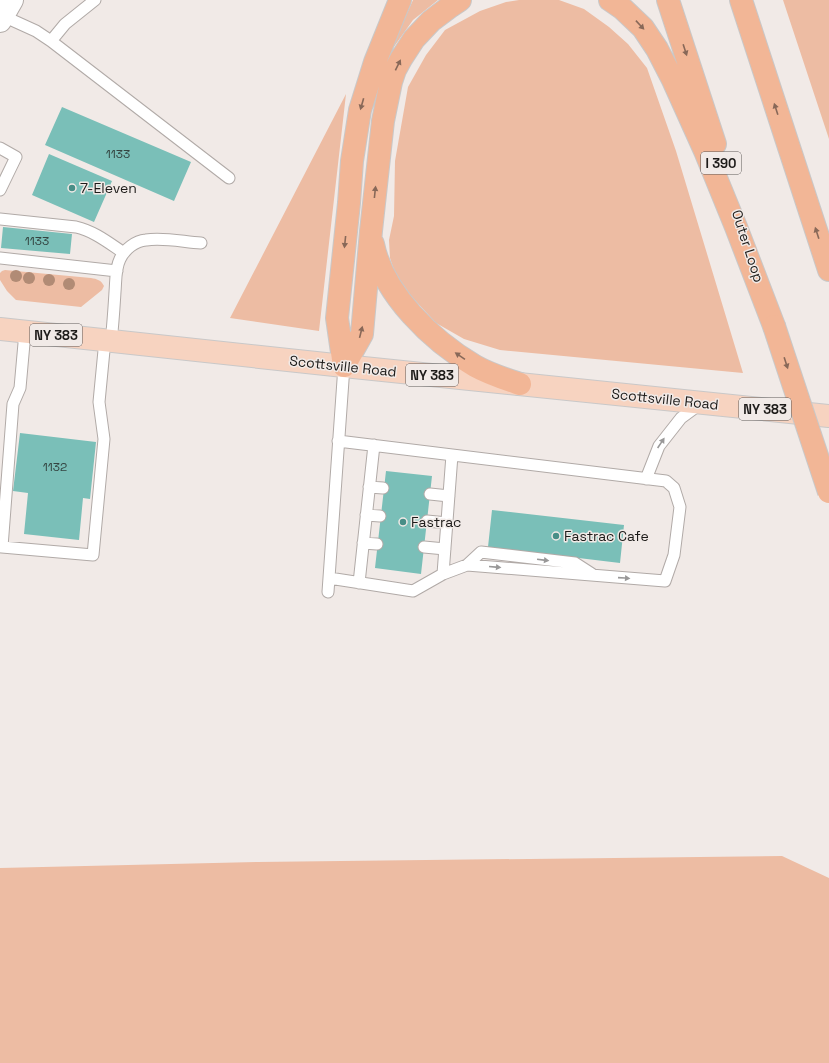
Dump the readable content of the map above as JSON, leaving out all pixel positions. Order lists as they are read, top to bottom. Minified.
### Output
{"streets":{"highway":["I 390","Outer Loop"],"main road":["NY 383","Scottsville Road"]},"places":["7-Eleven","Fastrac","Fastrac Cafe"],"house_numbers":["1133","1133","1132"]}
